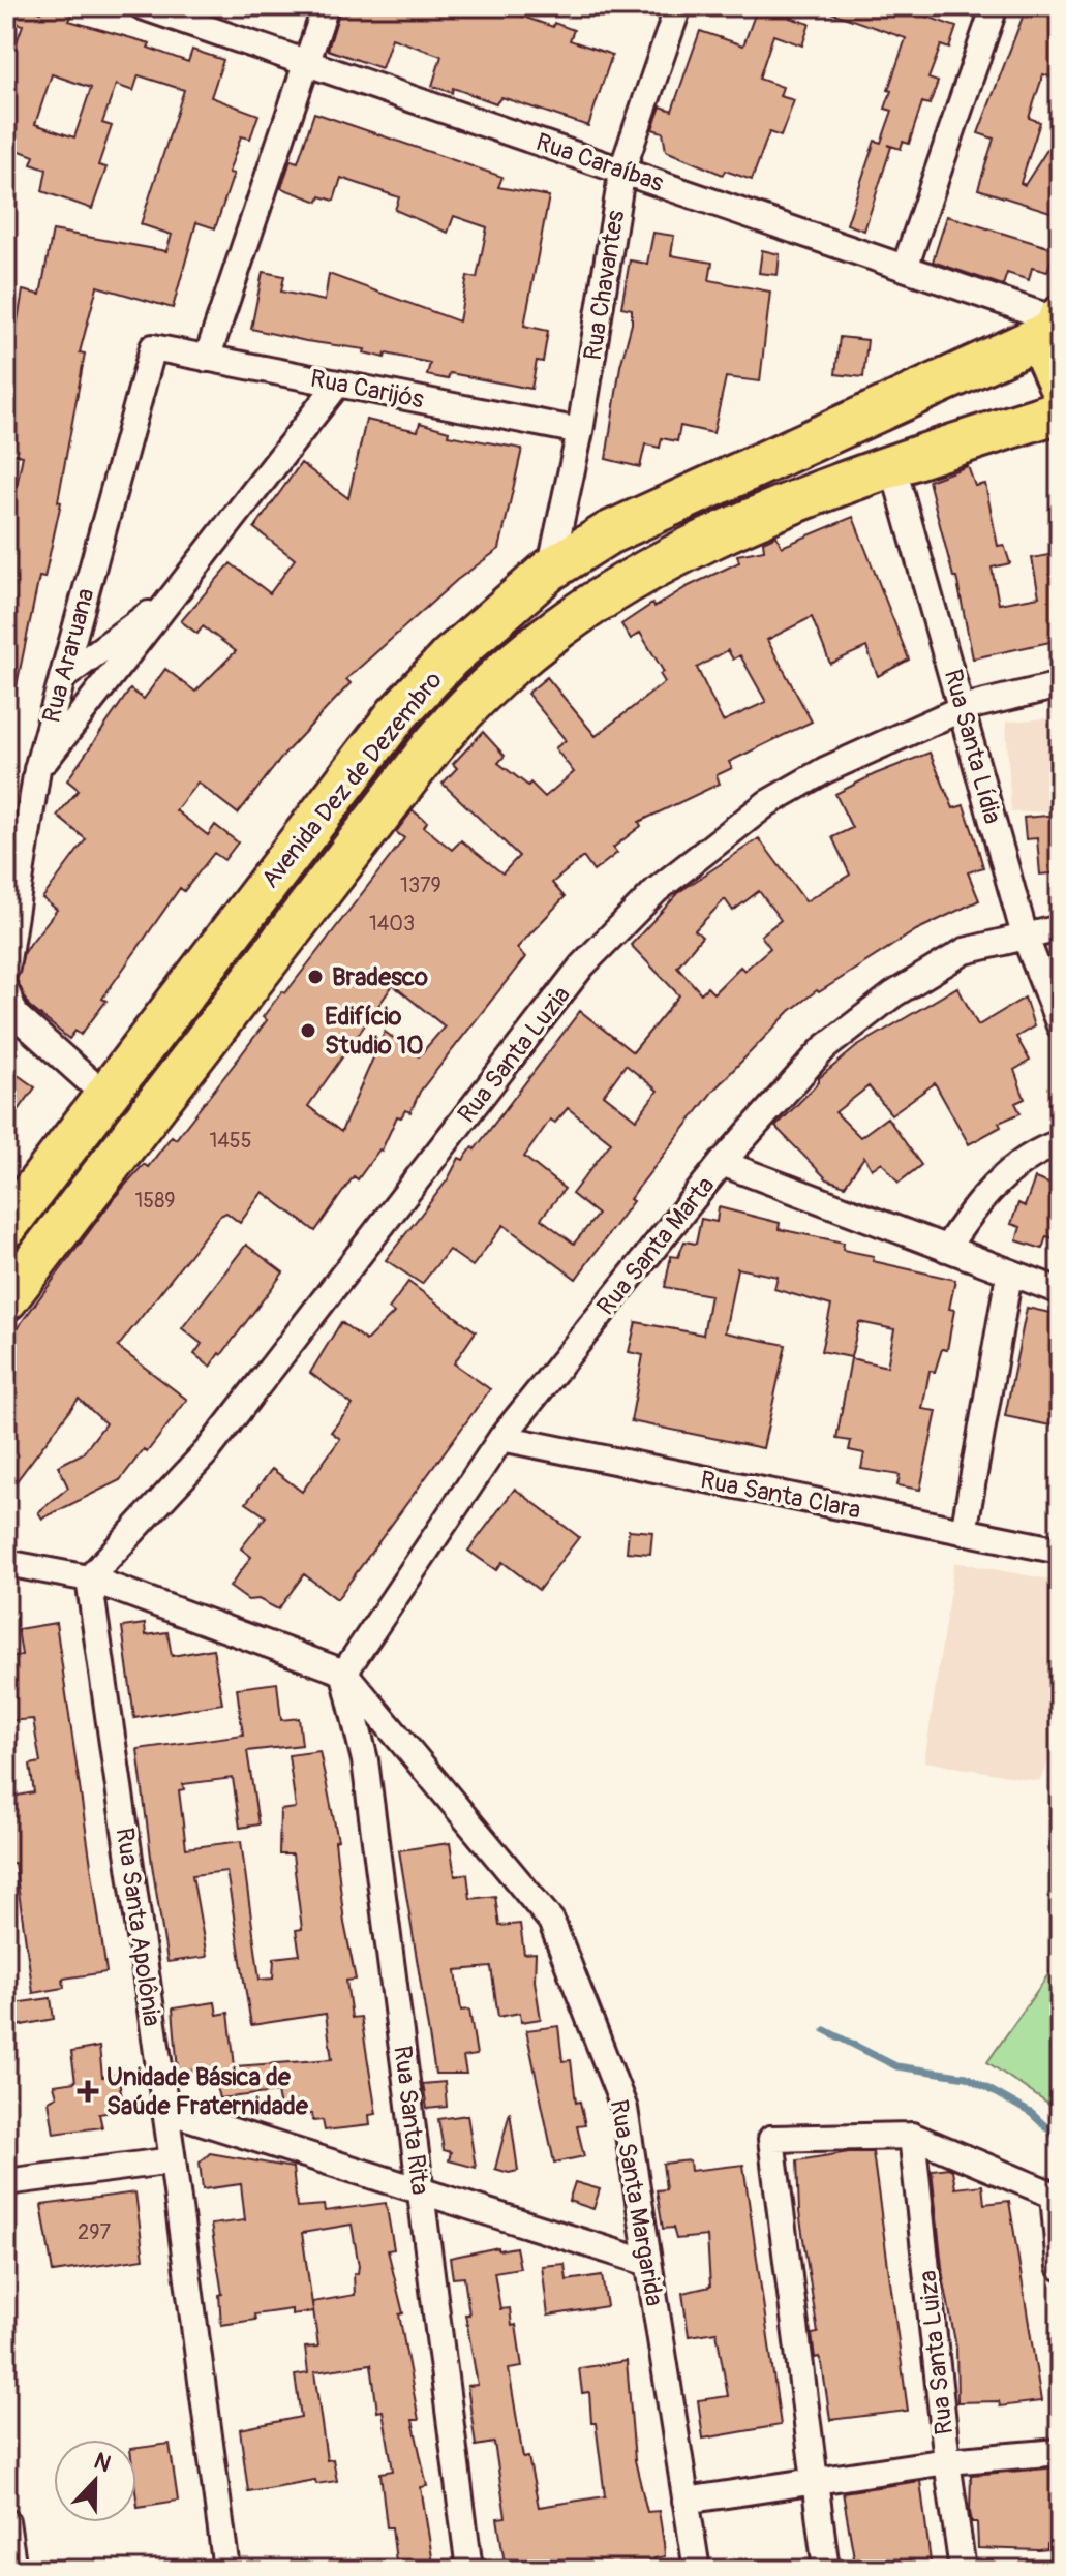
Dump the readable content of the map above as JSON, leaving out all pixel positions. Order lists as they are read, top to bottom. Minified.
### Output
{"streets":{"highway":["Avenida Dez de Dezembro"],"street":["Rua Caraíbas","Rua Chavantes","Rua Carijós","Rua Araruana","Rua Santa Lídia","Rua Santa Luzia","Rua Santa Marta","Rua Santa Clara","Rua Santa Apolônia","Rua Santa Rita","Rua Santa Margarida","Rua Santa Luiza"]},"crossings":[["Rua Caraíbas","Rua Chavantes"],["Rua Caraíbas","Avenida Dez de Dezembro"],["Rua Chavantes","Rua Carijós"],["Rua Chavantes","Avenida Dez de Dezembro"],["Rua Carijós","Rua Araruana"],["Rua Santa Lídia","Avenida Dez de Dezembro"],["Rua Santa Lídia","Rua Santa Luzia"],["Rua Santa Lídia","Rua Santa Marta"],["Rua Santa Luzia","Rua Santa Apolônia"],["Rua Santa Marta","Rua Santa Clara"],["Rua Santa Marta","Rua Santa Rita"],["Rua Santa Marta","Rua Santa Margarida"],["Rua Santa Rita","Rua Santa Margarida"]],"places":{"other":["Bradesco","Edifício Studio 10"],"health":["Unidade Básica de Saúde Fraternidade"]},"house_numbers":["1379","1403","1455","1589","297"],"north":"top"}
